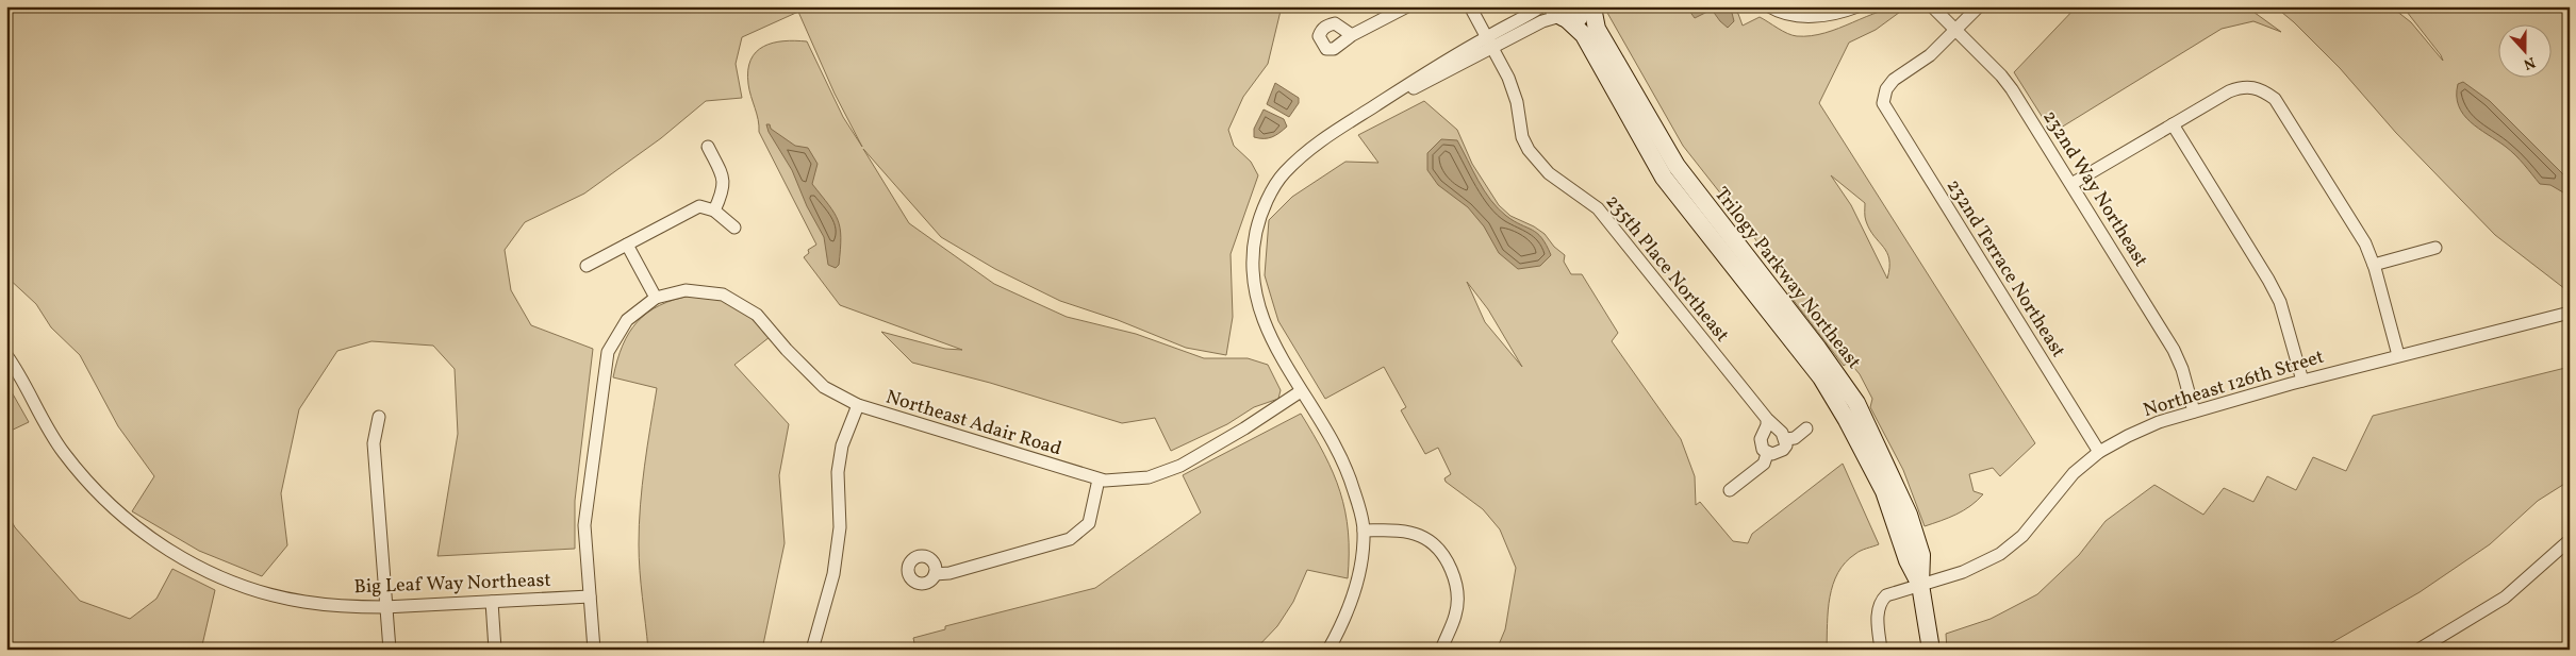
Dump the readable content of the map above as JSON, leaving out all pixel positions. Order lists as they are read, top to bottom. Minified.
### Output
{"streets":{"street":["232nd Way Northeast","235th Place Northeast","232nd Terrace Northeast","Trilogy Parkway Northeast","Northeast 126th Street","Northeast Adair Road","Big Leaf Way Northeast"]},"crossings":[["232nd Way Northeast","232nd Terrace Northeast"],["232nd Way Northeast","Northeast 126th Street"],["232nd Terrace Northeast","Northeast 126th Street"],["Trilogy Parkway Northeast","Northeast 126th Street"]],"north":"bottom"}
